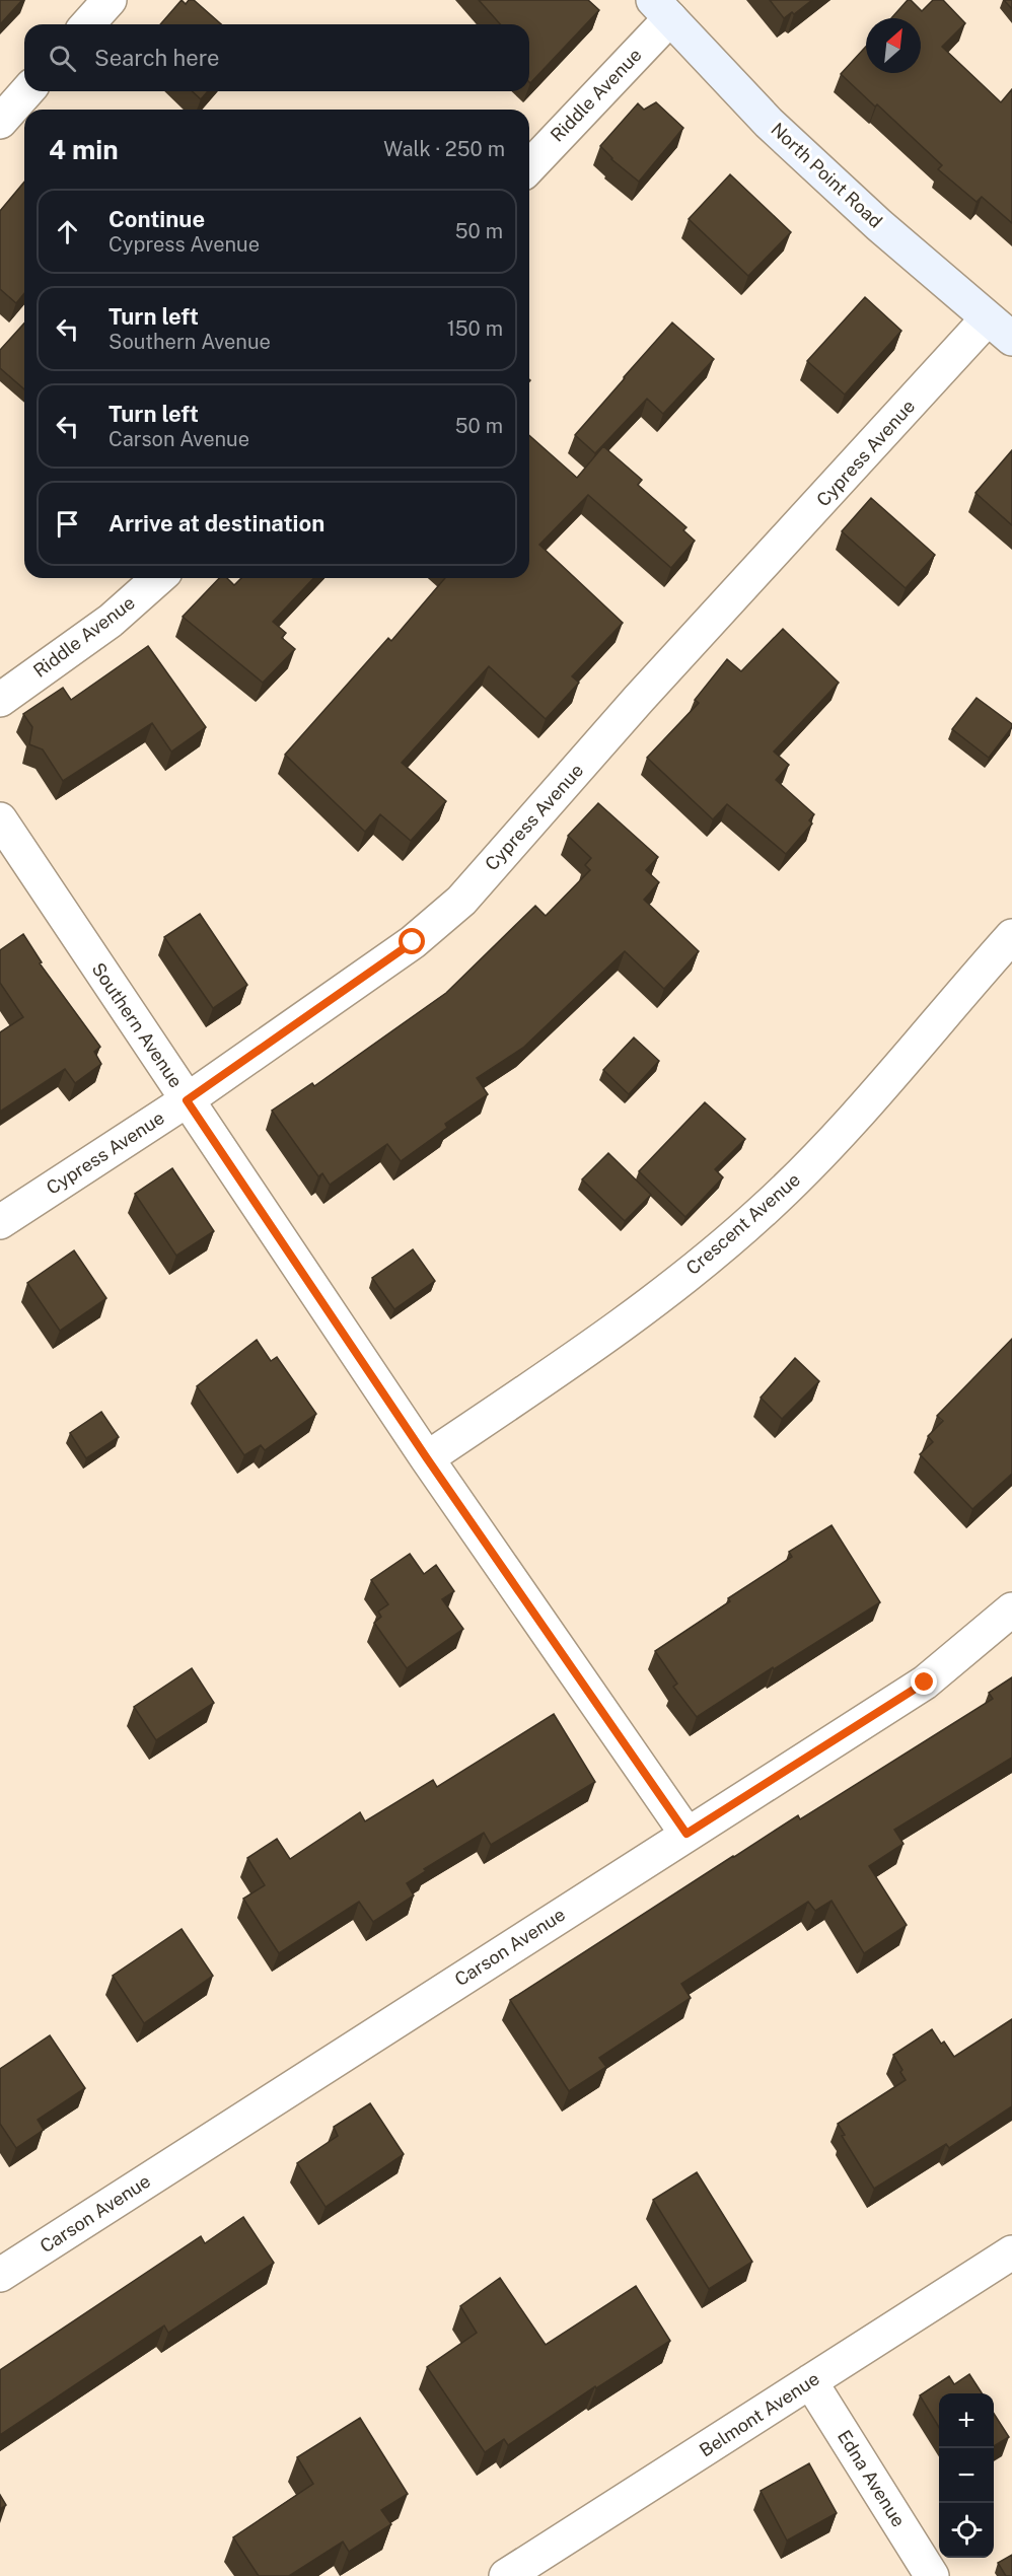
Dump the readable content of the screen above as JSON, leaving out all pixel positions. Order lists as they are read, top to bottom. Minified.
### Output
{"streets":{"street":["Riddle Avenue","North Point Road","Cypress Avenue","Southern Avenue","Crescent Avenue","Carson Avenue","Belmont Avenue","Edna Avenue"]},"crossings":[["Riddle Avenue","North Point Road"],["North Point Road","Cypress Avenue"],["Cypress Avenue","Southern Avenue"],["Southern Avenue","Crescent Avenue"],["Southern Avenue","Carson Avenue"],["Belmont Avenue","Edna Avenue"]],"north":"top right","page":{"search":"Search here","heading":["4 min","Walk · 250 m"],"list":[["Continue","Cypress Avenue","50 m"],["Turn left","Southern Avenue","150 m"],["Turn left","Carson Avenue","50 m"],"Arrive at destination"],"map_buttons":["+","−"]}}
